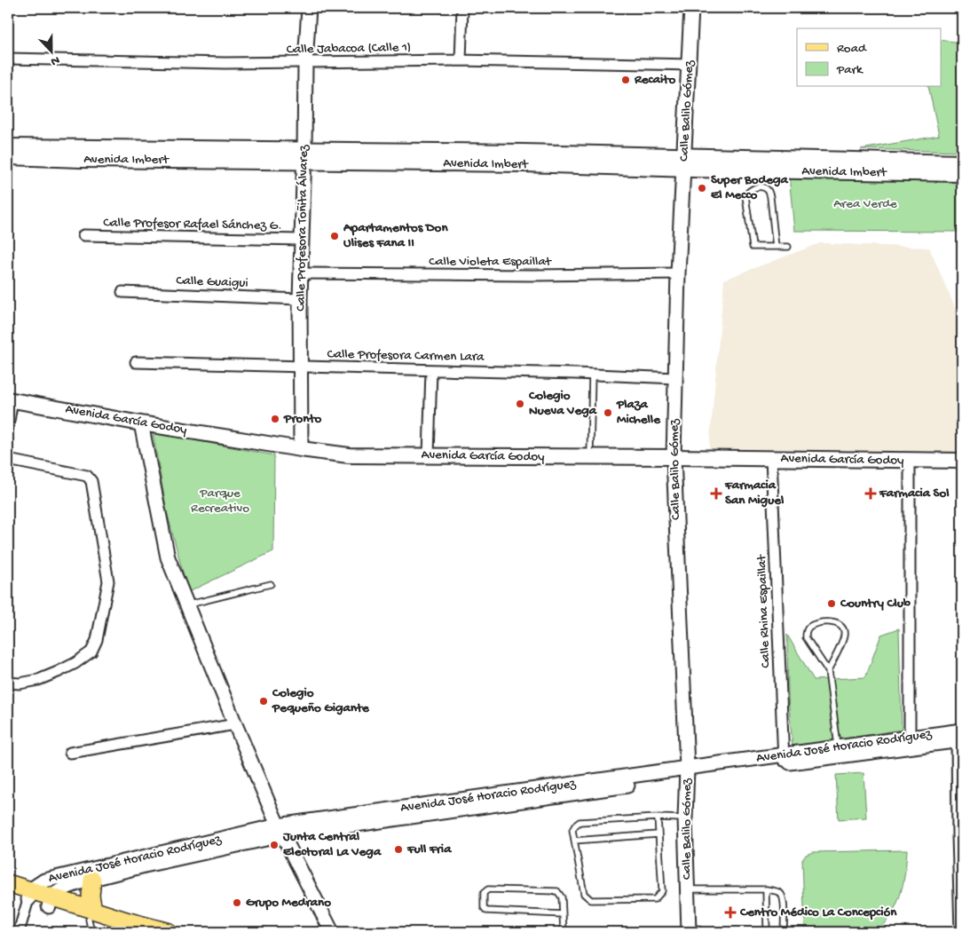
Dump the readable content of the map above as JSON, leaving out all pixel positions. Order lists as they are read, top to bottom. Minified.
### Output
{"streets":{"main road":["Avenida Imbert","Avenida García Godoy"],"street":["Calle Jabacoa (Calle 1)","Calle Balilo Gómez","Calle Profesor Rafael Sánchez G.","Calle Profesora Toñita Álvarez","Calle Violeta Espaillat","Calle Guaigui","Calle Profesora Carmen Lara","Calle Rhina Espaillat","Avenida José Horacio Rodríguez"]},"crossings":[["Calle Jabacoa (Calle 1)","Calle Balilo Gómez"],["Calle Jabacoa (Calle 1)","Calle Profesora Toñita Álvarez"],["Calle Balilo Gómez","Avenida Imbert"],["Calle Balilo Gómez","Calle Violeta Espaillat"],["Calle Balilo Gómez","Calle Profesora Carmen Lara"],["Calle Balilo Gómez","Avenida García Godoy"],["Calle Balilo Gómez","Avenida José Horacio Rodríguez"],["Avenida Imbert","Calle Profesora Toñita Álvarez"],["Calle Profesor Rafael Sánchez G.","Calle Profesora Toñita Álvarez"],["Calle Profesora Toñita Álvarez","Calle Violeta Espaillat"],["Calle Profesora Toñita Álvarez","Calle Guaigui"],["Calle Profesora Toñita Álvarez","Calle Profesora Carmen Lara"],["Calle Profesora Toñita Álvarez","Avenida García Godoy"],["Avenida García Godoy","Calle Rhina Espaillat"],["Calle Rhina Espaillat","Avenida José Horacio Rodríguez"]],"parks":["Area Verde","Parque Recreativo"],"places":{"other":["Recaito","Super Bodega El Mecco","Apartamentos Don Ulises Fana II","Colegio Nueva Vega","Plaza Michelle","Pronto","Country Club","Colegio Pequeño Gigante","Junta Central Electoral La Vega","Full Fria","Grupo Medrano"],"health":["Farmacia San Miguel","Farmacia Sol","Centro Médico La Concepción"]},"legend":["Road","Park"],"north":"bottom"}
